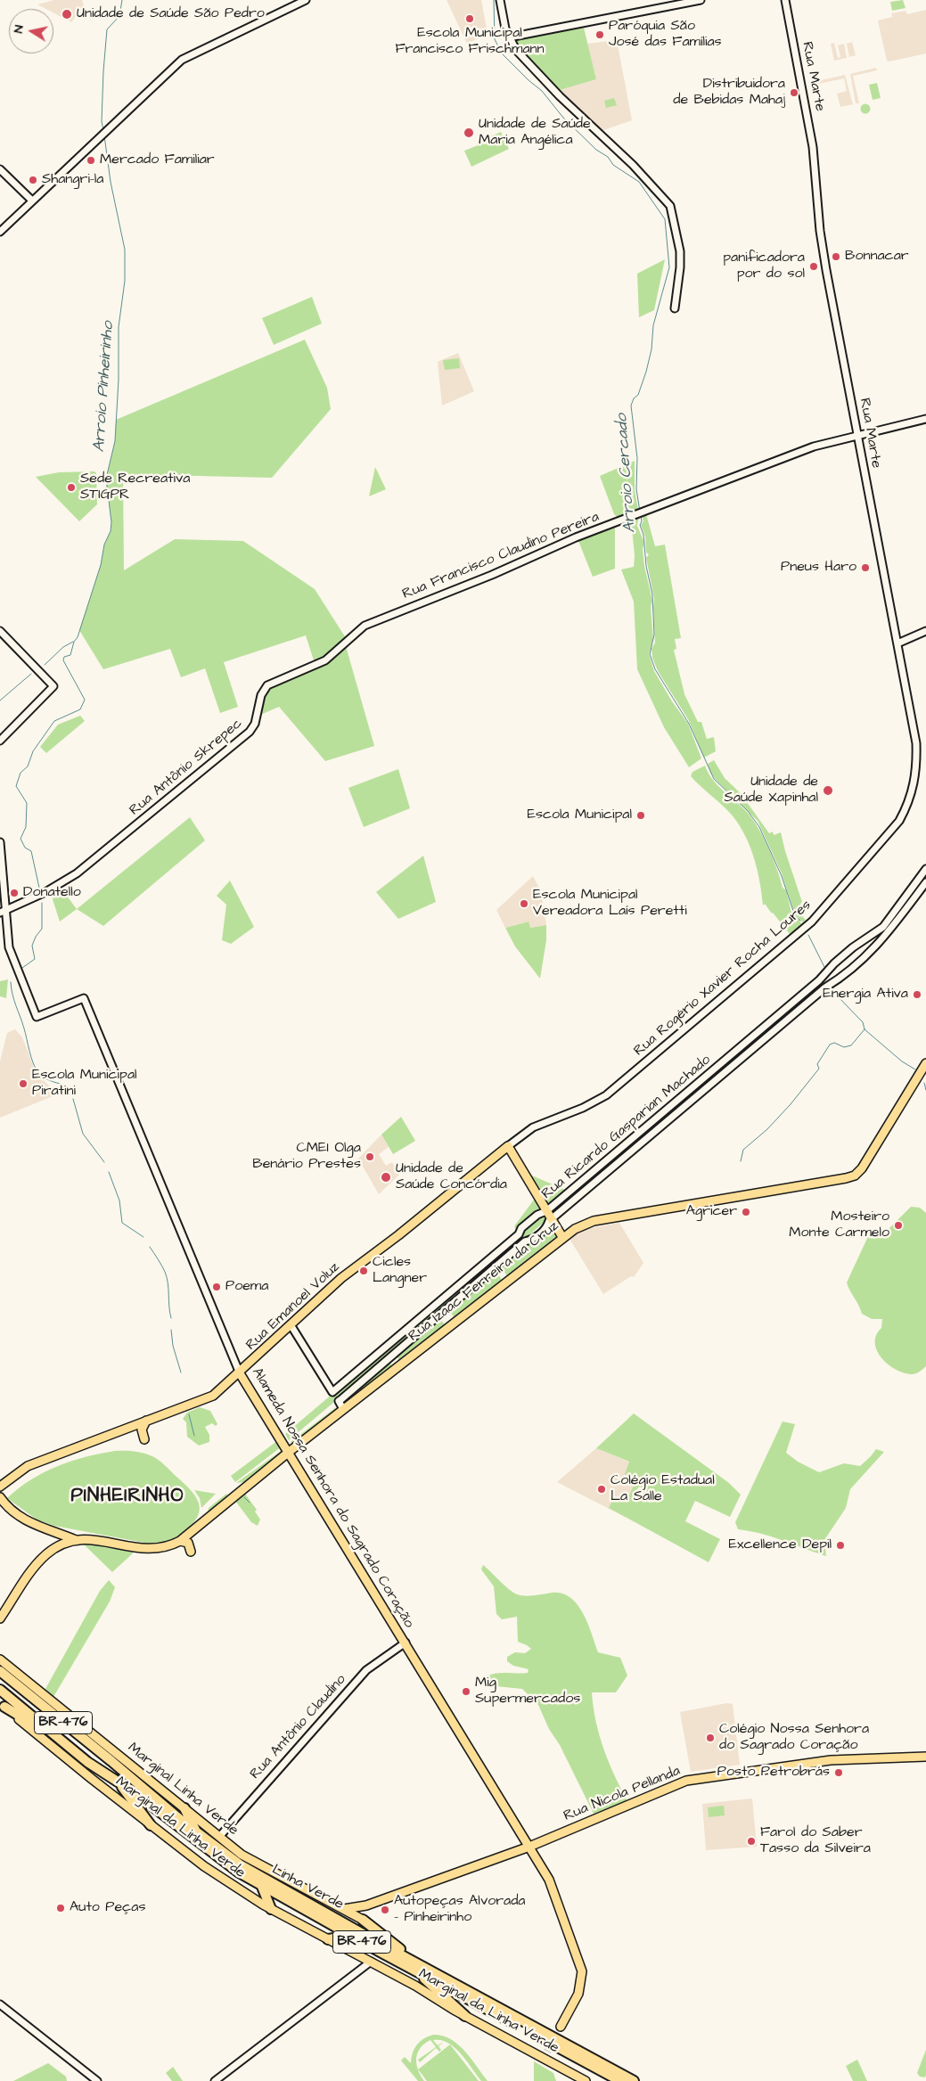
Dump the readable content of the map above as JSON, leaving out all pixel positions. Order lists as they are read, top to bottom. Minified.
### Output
{"streets":{"highway":["BR-476","Linha Verde"],"main road":["Rua Izaac Ferreira da Cruz","Rua Emanoel Voluz","Alameda Nossa Senhora do Sagrado Coração","Marginal Linha Verde","Rua Nicola Pellanda","Marginal da Linha Verde"],"street":["Rua Marte","Rua Francisco Claudino Pereira","Rua Antônio Skrepec","Rua Rogério Xavier Rocha Loures","Rua Ricardo Gasparian Machado","Rua Antônio Claudino"]},"crossings":[["Rua Marte","Rua Francisco Claudino Pereira"],["Rua Marte","Rua Rogério Xavier Rocha Loures"],["Rua Francisco Claudino Pereira","Rua Antônio Skrepec"],["Rua Antônio Skrepec","Alameda Nossa Senhora do Sagrado Coração"],["Rua Rogério Xavier Rocha Loures","Rua Emanoel Voluz"],["Rua Ricardo Gasparian Machado","Rua Izaac Ferreira da Cruz"],["Rua Ricardo Gasparian Machado","Rua Emanoel Voluz"],["Rua Izaac Ferreira da Cruz","Alameda Nossa Senhora do Sagrado Coração"],["Rua Emanoel Voluz","Alameda Nossa Senhora do Sagrado Coração"],["Alameda Nossa Senhora do Sagrado Coração","Rua Antônio Claudino"],["Alameda Nossa Senhora do Sagrado Coração","Rua Nicola Pellanda"],["Rua Antônio Claudino","Marginal Linha Verde"],["Marginal Linha Verde","Rua Nicola Pellanda"]],"districts":["PINHEIRINHO"],"water":["Arroio Pinheirinho","Arroio Cercado"],"places":["Unidade de Saúde São Pedro","Escola Municipal Francisco Frischmann","Paróquia São José das Famílias","Distribuidora de Bebidas Mahaj","Unidade de Saúde Maria Angélica","Mercado Familiar","Shangri-la","Bonnacar","panificadora por do sol","Sede Recreativa STIGPR","Pneus Haro","Unidade de Saúde Xapinhal","Escola Municipal","Donatello","Escola Municipal Vereadora Laís Peretti","Energia Ativa","Escola Municipal Piratini","CMEI Olga Benário Prestes","Unidade de Saúde Concórdia","Agricer","Mosteiro Monte Carmelo","Cicles Langner","Poema","Colégio Estadual La Salle","Excellence Depil","Mig Supermercados","Colégio Nossa Senhora do Sagrado Coração","Posto Petrobrás","Farol do Saber Tasso da Silveira","Auto Peças","Autopeças Alvorada - Pinheirinho"],"north":"left"}
